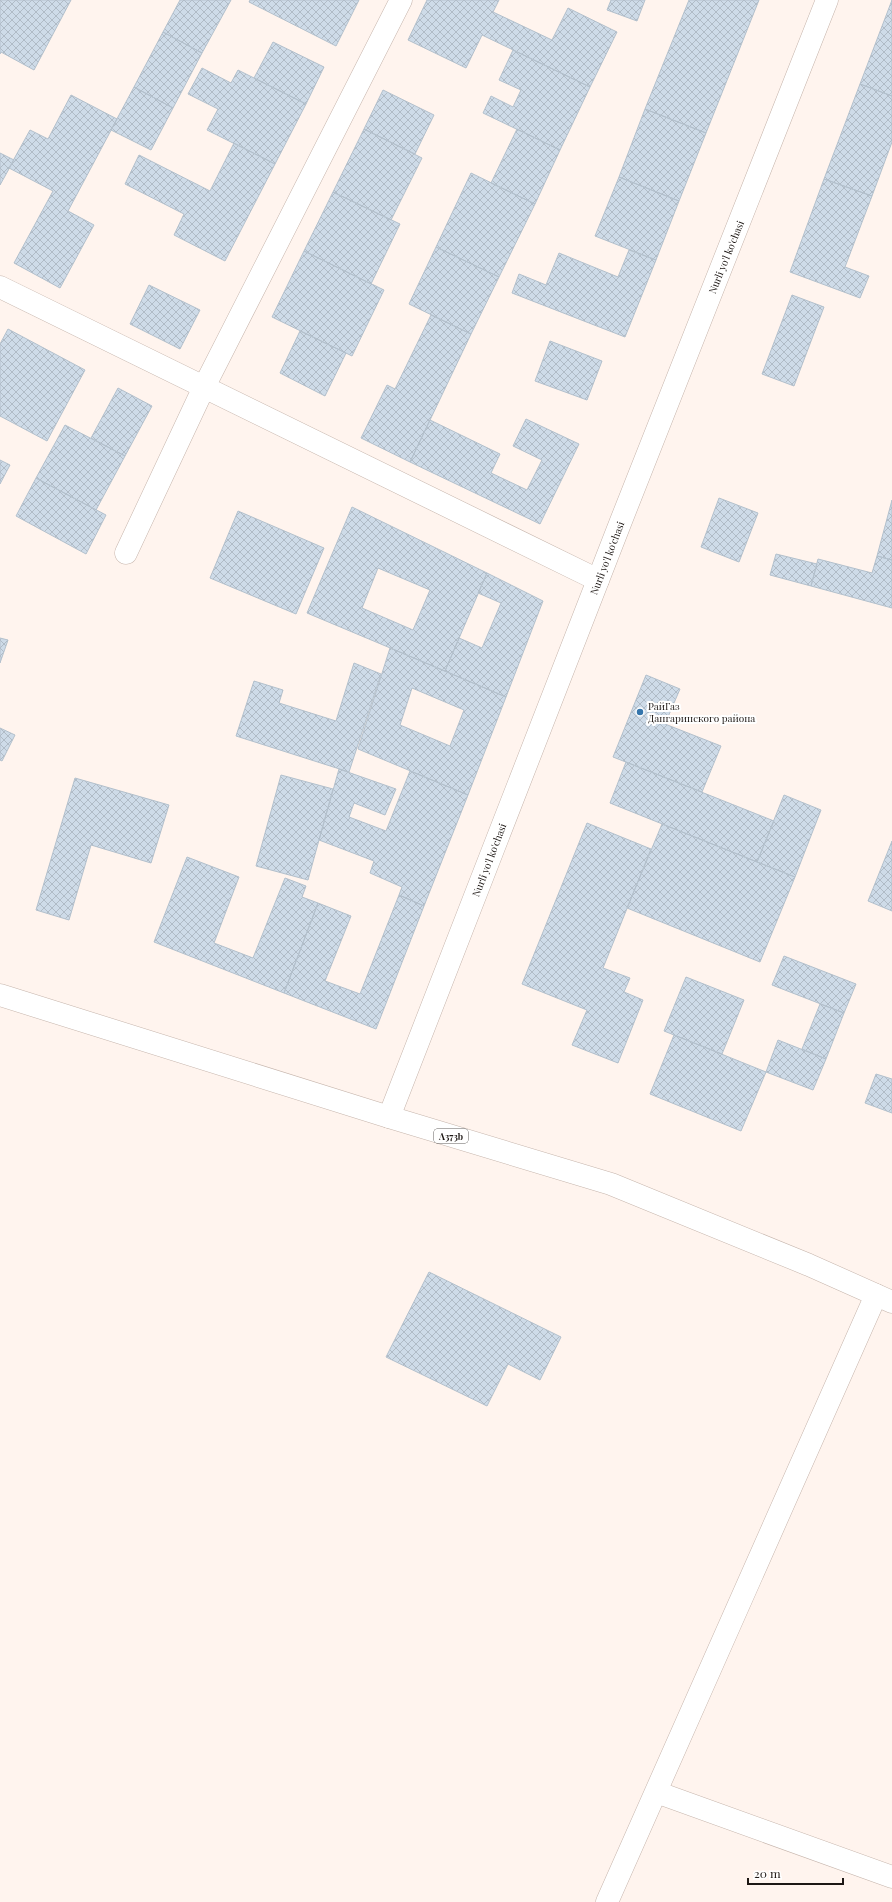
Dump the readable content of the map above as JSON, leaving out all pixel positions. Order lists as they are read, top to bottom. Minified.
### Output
{"streets":{"main road":["Nurli yo'l ko'chasi","A373b"]},"crossings":[["Nurli yo'l ko'chasi","A373b"]],"places":["РайГаз Дангаринского района"],"scale_bar":"20 m"}
